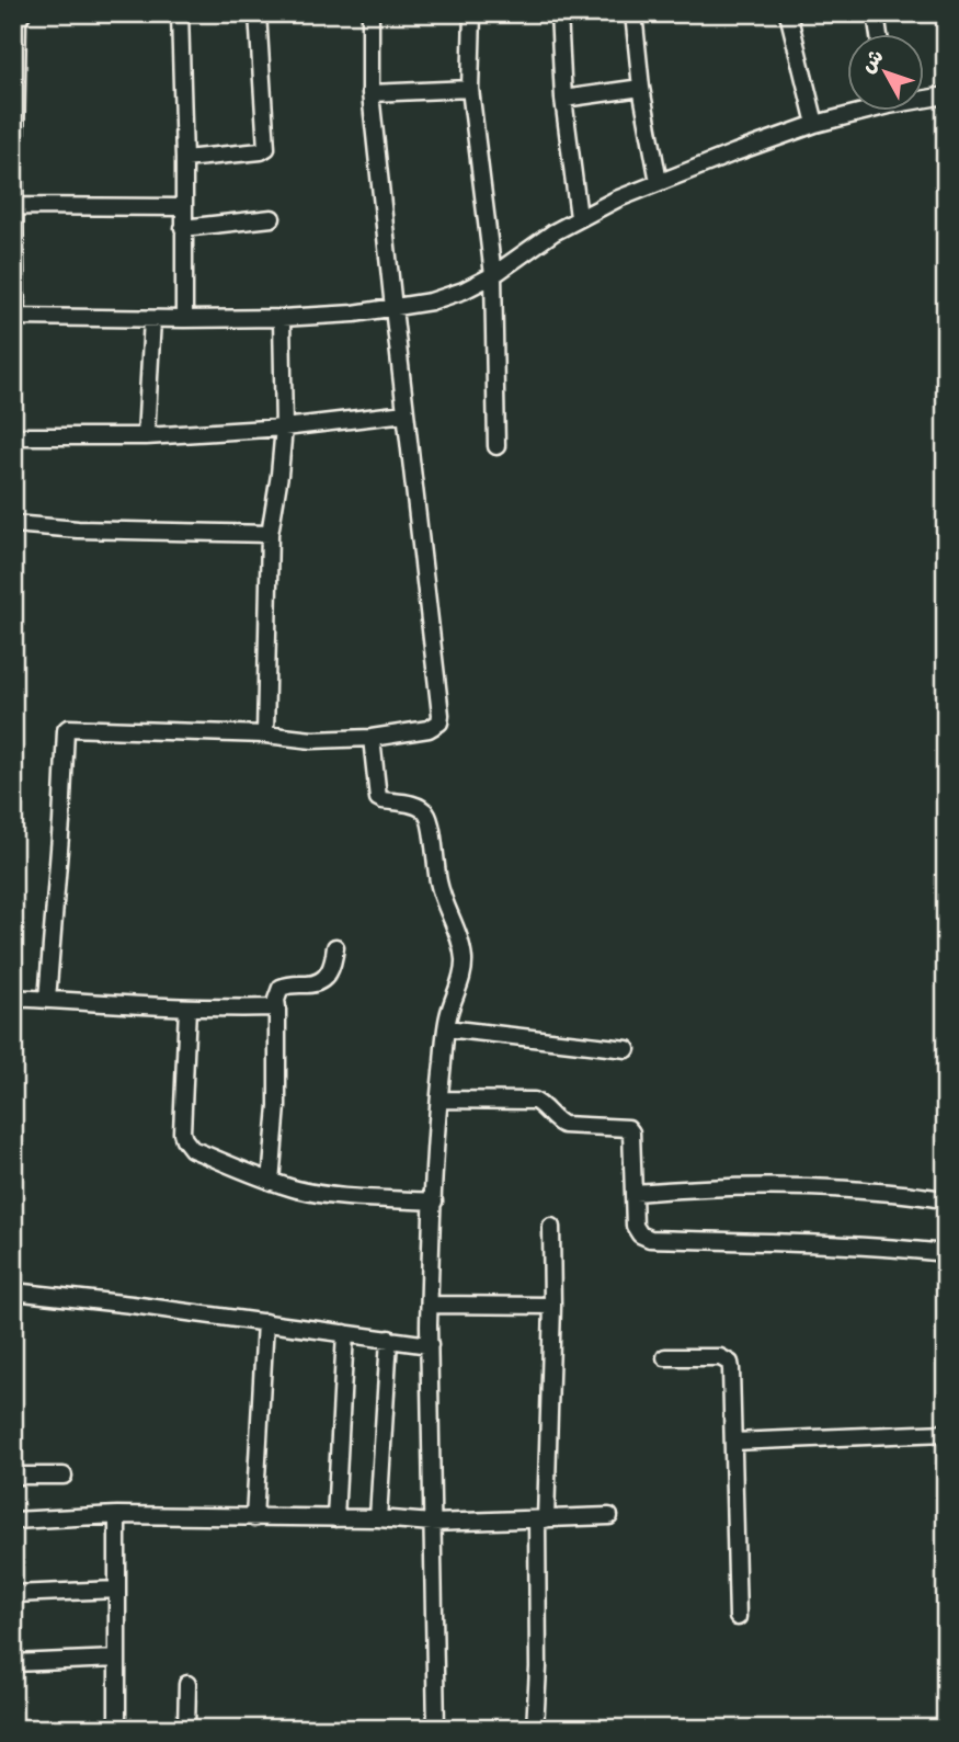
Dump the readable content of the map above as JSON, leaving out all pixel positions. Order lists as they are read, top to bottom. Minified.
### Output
{"north":"top left"}
